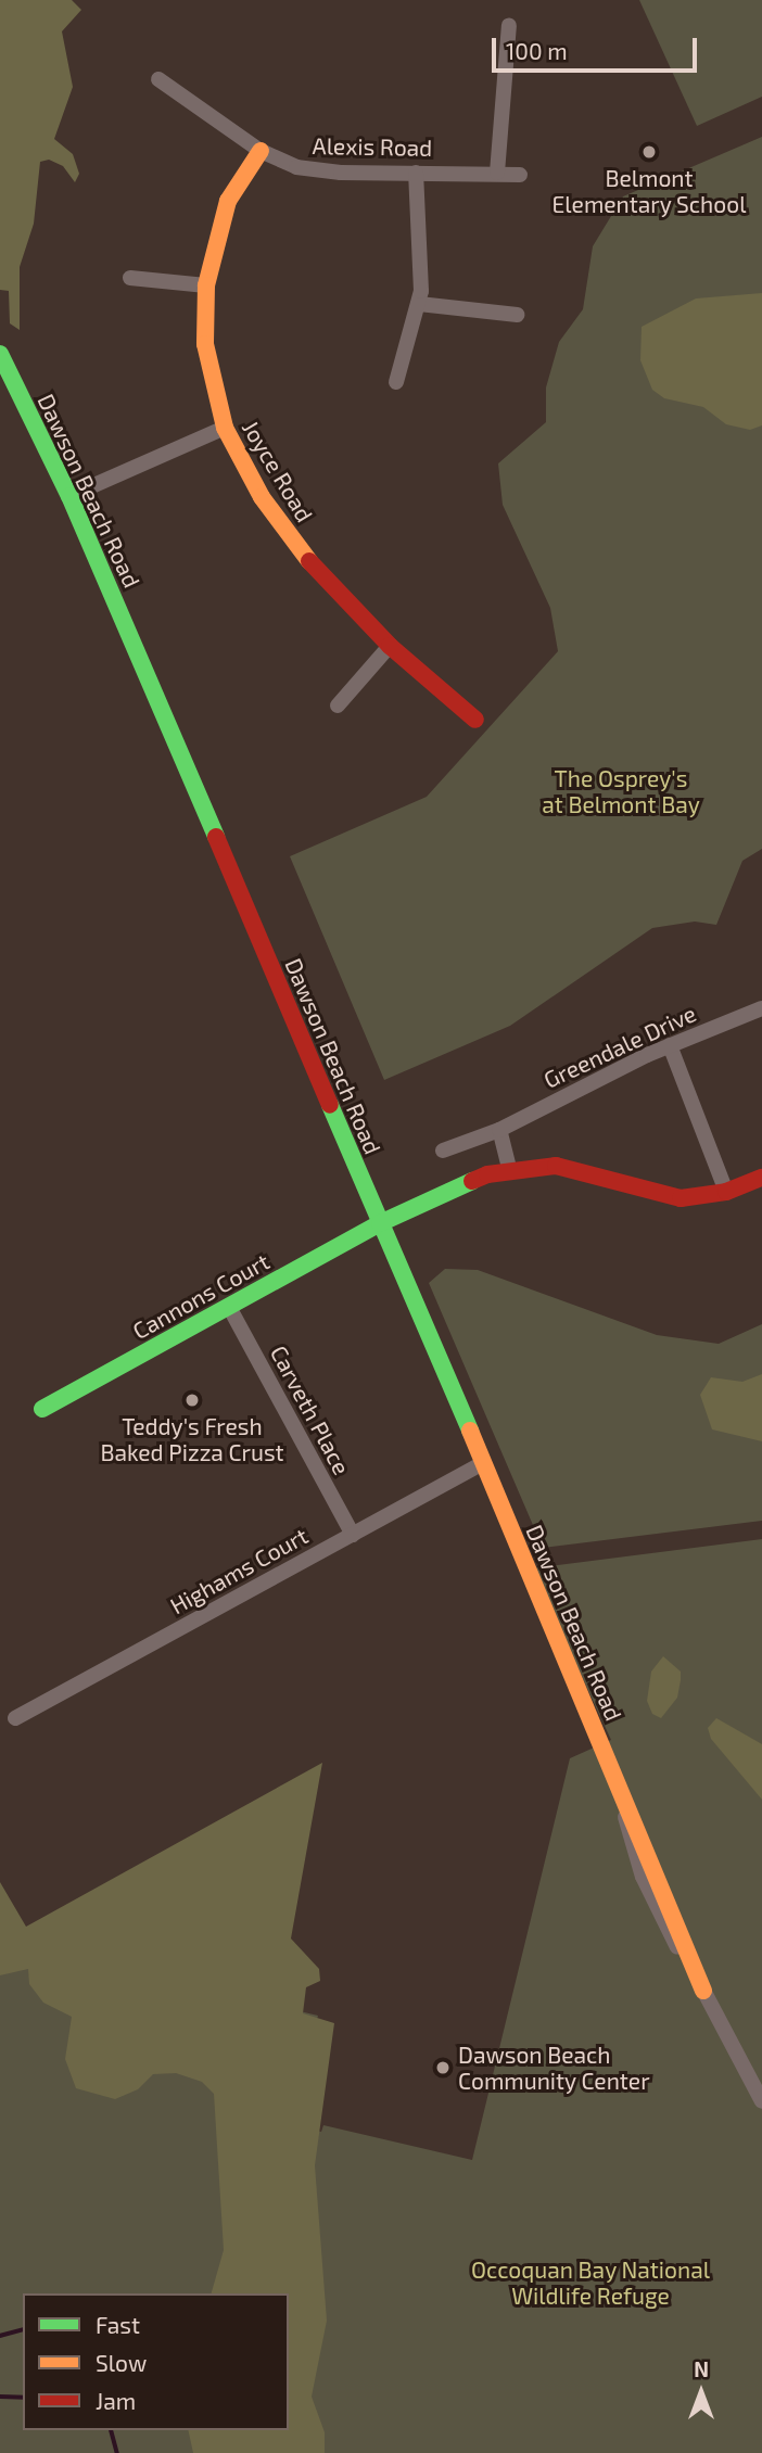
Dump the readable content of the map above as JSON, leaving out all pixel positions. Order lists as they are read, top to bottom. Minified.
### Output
{"streets":{"street":["Alexis Road","Joyce Road","Dawson Beach Road","Greendale Drive","Cannons Court","Carveth Place","Highams Court"]},"crossings":[["Alexis Road","Joyce Road"],["Dawson Beach Road","Cannons Court"],["Dawson Beach Road","Highams Court"],["Cannons Court","Carveth Place"],["Carveth Place","Highams Court"]],"parks":["The Osprey's at Belmont Bay","Occoquan Bay National Wildlife Refuge"],"places":["Belmont Elementary School","Teddy's Fresh Baked Pizza Crust","Dawson Beach Community Center"],"legend":["Fast","Slow","Jam"],"scale_bar":"100 m","north":"top"}
